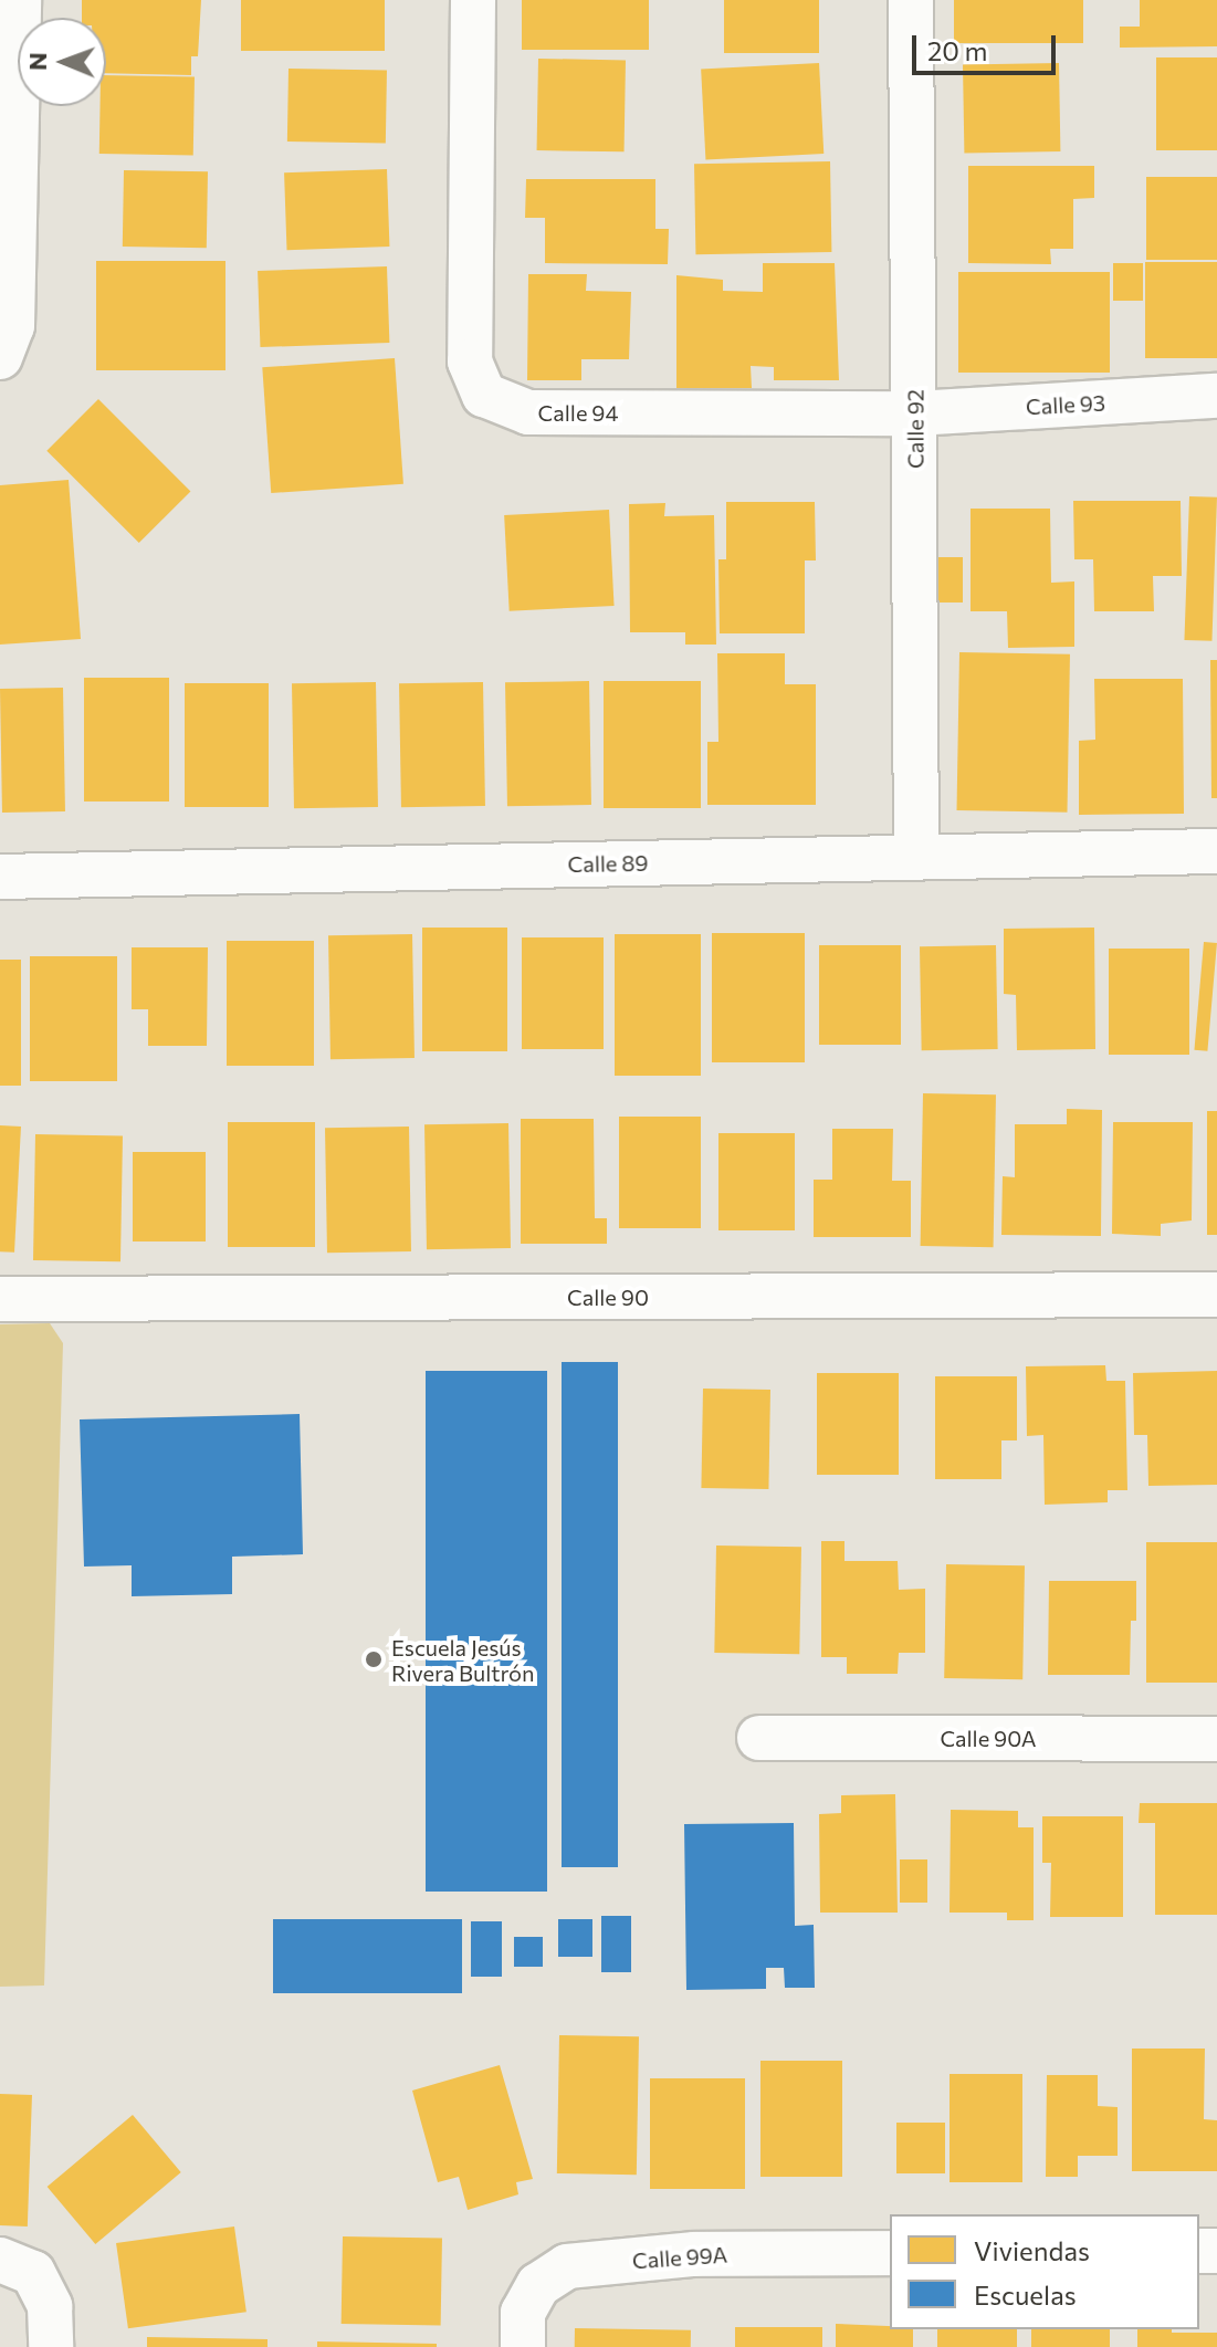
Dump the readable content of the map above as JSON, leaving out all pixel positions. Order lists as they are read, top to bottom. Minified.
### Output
{"streets":{"street":["Calle 93","Calle 94","Calle 92","Calle 89","Calle 90","Calle 90A","Calle 99A"]},"crossings":[["Calle 93","Calle 94"],["Calle 93","Calle 92"],["Calle 94","Calle 92"],["Calle 92","Calle 89"]],"places":["Escuela Jesús Rivera Bultrón"],"legend":["Viviendas","Escuelas"],"scale_bar":"20 m","north":"left"}
